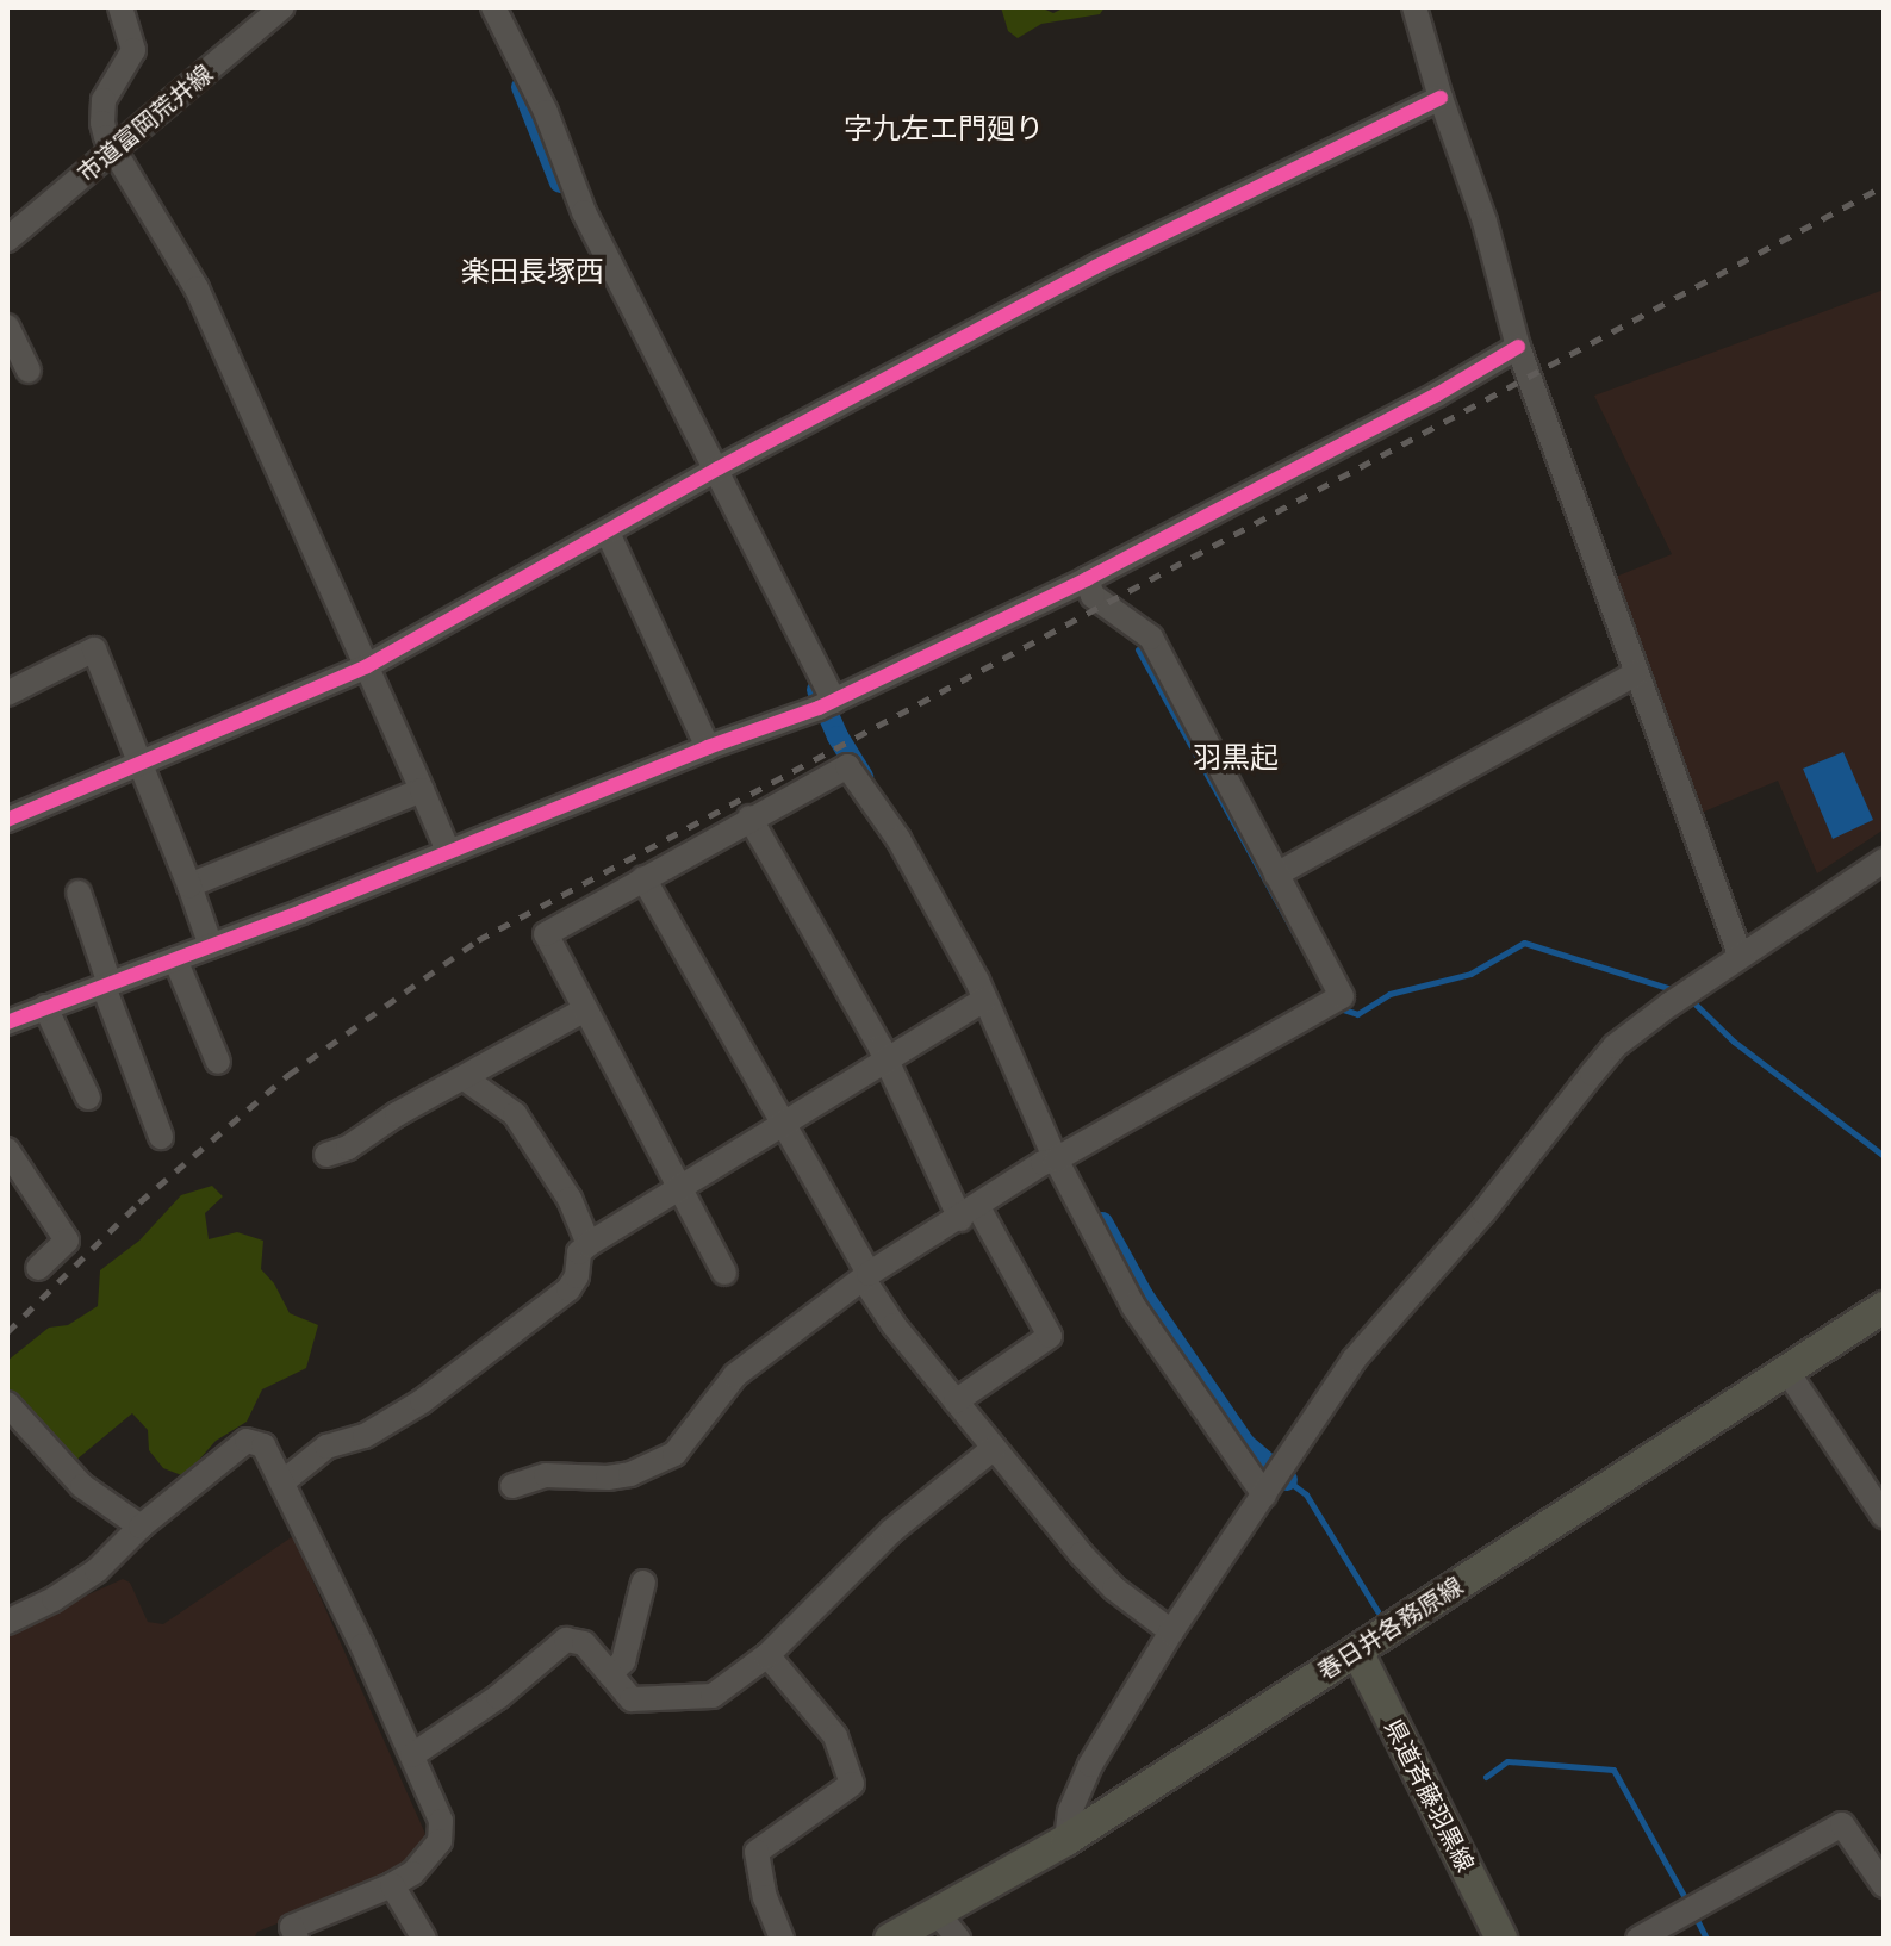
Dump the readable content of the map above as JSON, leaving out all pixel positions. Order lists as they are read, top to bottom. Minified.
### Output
{"streets":{"main road":["春日井各務原線","県道斉藤羽黒線"],"street":["市道富岡荒井線"]},"crossings":[["春日井各務原線","県道斉藤羽黒線"]],"districts":["字九左エ門廻り","楽田長塚西","羽黒起"]}
